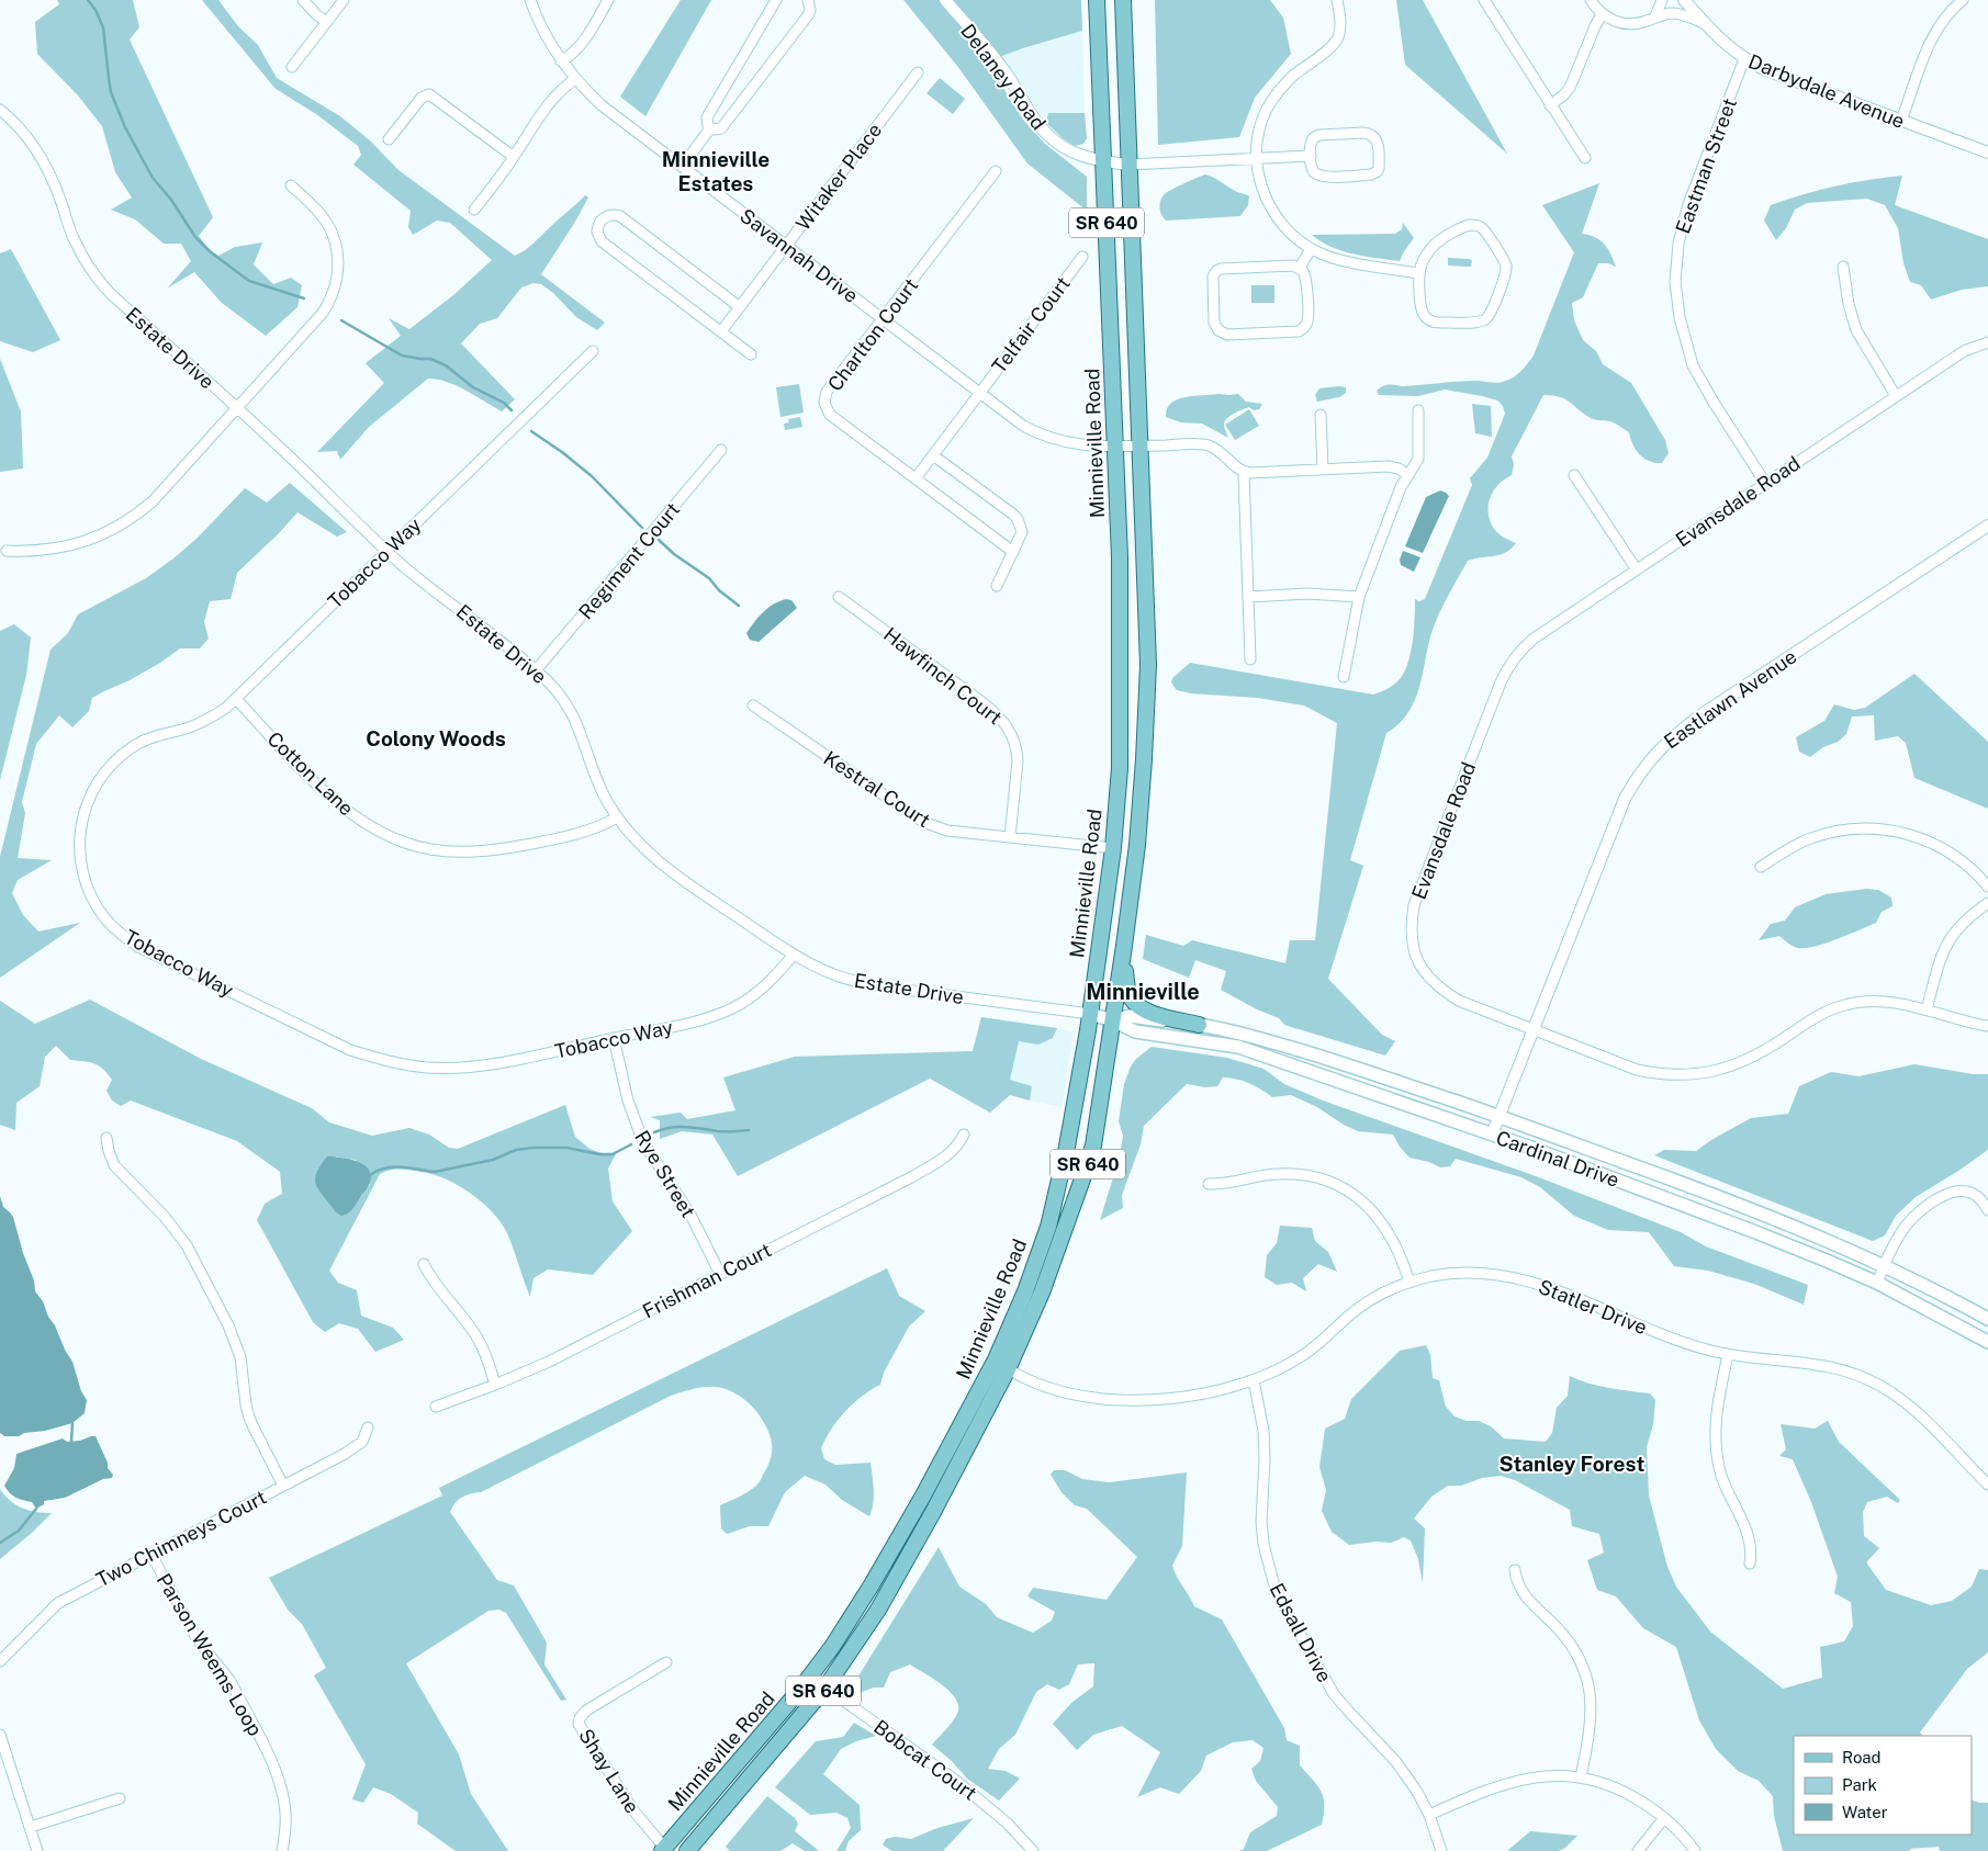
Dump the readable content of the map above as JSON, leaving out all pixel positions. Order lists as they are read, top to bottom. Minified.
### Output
{"streets":{"main road":["SR 640","Minnieville Road","Cardinal Drive"],"street":["Delaney Road","Darbydale Avenue","Eastman Street","Witaker Place","Savannah Drive","Telfair Court","Charlton Court","Estate Drive","Evansdale Road","Regiment Court","Tobacco Way","Hawfinch Court","Eastlawn Avenue","Cotton Lane","Kestral Court","Rye Street","Frishman Court","Statler Drive","Two Chimneys Court","Edsall Drive","Parson Weems Loop","Bobcat Court","Shay Lane"]},"crossings":[["Delaney Road","Minnieville Road"],["Darbydale Avenue","Eastman Street"],["Eastman Street","Evansdale Road"],["Witaker Place","Savannah Drive"],["Savannah Drive","Telfair Court"],["Savannah Drive","Charlton Court"],["Savannah Drive","Minnieville Road"],["Estate Drive","Minnieville Road"],["Estate Drive","Regiment Court"],["Estate Drive","Tobacco Way"],["Estate Drive","Cotton Lane"],["Estate Drive","Cardinal Drive"],["Minnieville Road","Kestral Court"],["Minnieville Road","Cardinal Drive"],["Minnieville Road","Statler Drive"],["Minnieville Road","Bobcat Court"],["Minnieville Road","Shay Lane"],["Evansdale Road","Eastlawn Avenue"],["Tobacco Way","Cotton Lane"],["Tobacco Way","Rye Street"],["Hawfinch Court","Kestral Court"],["Eastlawn Avenue","Cardinal Drive"],["Rye Street","Frishman Court"],["Statler Drive","Edsall Drive"],["Two Chimneys Court","Parson Weems Loop"]],"districts":["Minnieville Estates","Colony Woods","Minnieville","Stanley Forest"],"legend":["Road","Park","Water"]}
